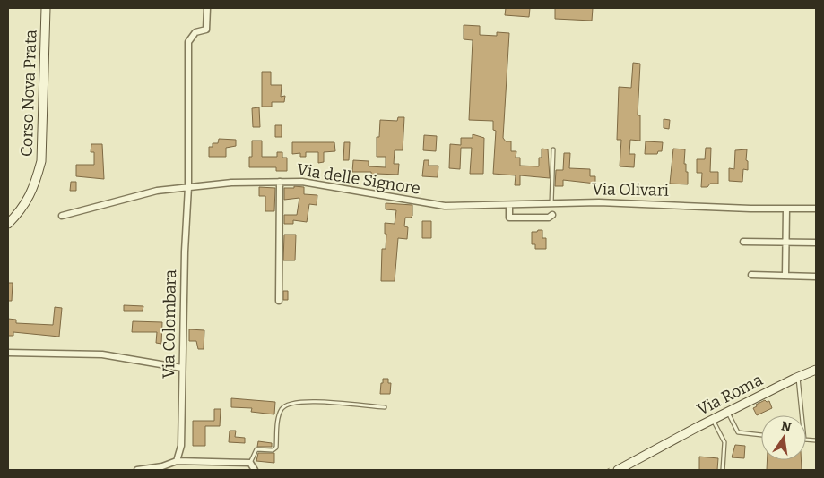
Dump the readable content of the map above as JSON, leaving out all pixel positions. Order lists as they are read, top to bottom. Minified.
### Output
{"streets":{"main road":["Corso Nova Prata","Via Roma"],"street":["Via delle Signore","Via Olivari","Via Colombara"]},"crossings":[["Via delle Signore","Via Olivari"],["Via delle Signore","Via Colombara"]],"north":"top"}
